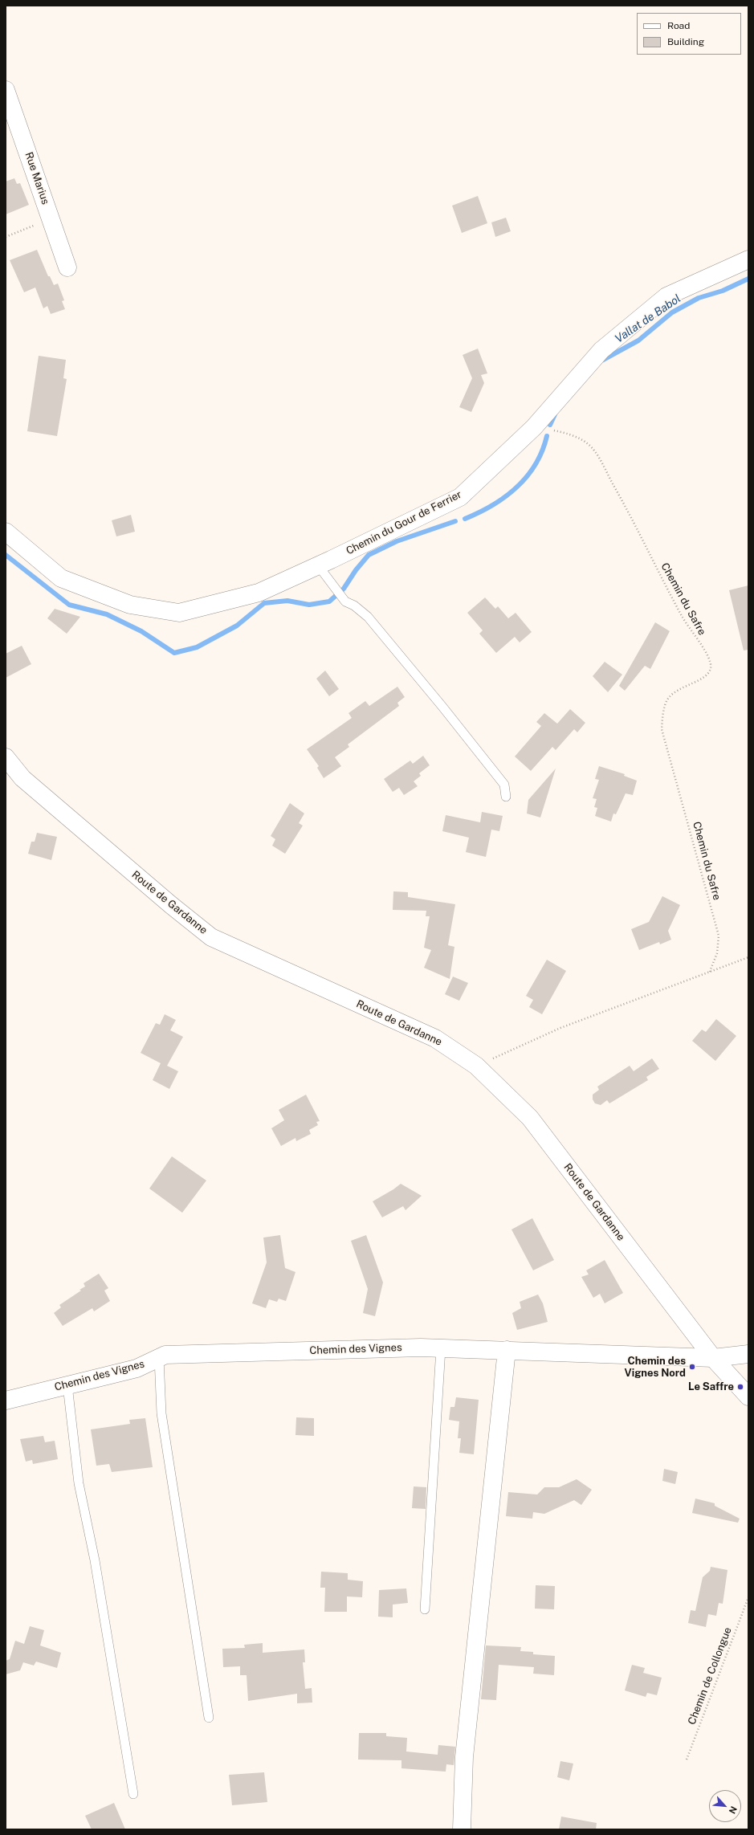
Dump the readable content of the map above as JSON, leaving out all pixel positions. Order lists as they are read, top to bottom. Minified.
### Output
{"streets":{"street":["Rue Marius","Chemin du Gour de Ferrier","Route de Gardanne","Chemin des Vignes"],"path":["Chemin du Safre","Chemin de Collongue"]},"crossings":[["Chemin du Gour de Ferrier","Chemin du Safre"],["Route de Gardanne","Chemin des Vignes"]],"water":["Vallat de Babol"],"places":["Chemin des Vignes Nord","Le Saffre"],"legend":["Road","Building"],"north":"bottom right"}
